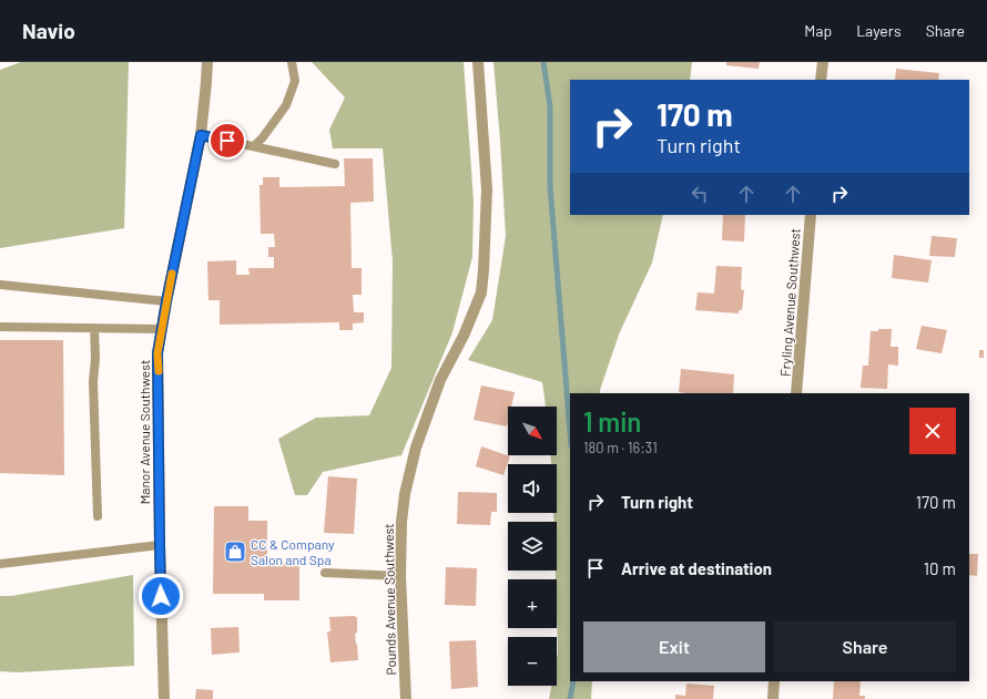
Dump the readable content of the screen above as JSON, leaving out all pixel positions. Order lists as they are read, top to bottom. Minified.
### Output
{"streets":{"street":["Fryling Avenue Southwest","Manor Avenue Southwest","Pounds Avenue Southwest"]},"places":{"shop":["CC & Company Salon and Spa"]},"north":"bottom right","page":{"header":"Navio","nav":["Map","Layers","Share"],"turn":["170 m","Turn right"],"heading":["1 min","180 m · 16:31"],"map_buttons":["+","−"],"list":[{"name":"Turn right","value":"170 m"},{"name":"Arrive at destination","value":"10 m"}],"buttons":["Exit","Share"]}}
